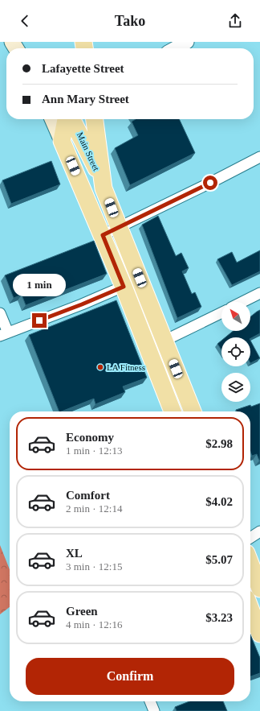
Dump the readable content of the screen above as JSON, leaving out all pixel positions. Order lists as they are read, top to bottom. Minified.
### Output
{"streets":{"main road":["Main Street"]},"places":["LA Fitness"],"north":"top left","page":{"header":"Tako","banner":["Lafayette Street","Ann Mary Street"],"bubble":"1 min","list":[{"name":"Economy","note":"1 min · 12:13","value":"$2.98"},{"name":"Comfort","note":"2 min · 12:14","value":"$4.02"},{"name":"XL","note":"3 min · 12:15","value":"$5.07"},{"name":"Green","note":"4 min · 12:16","value":"$3.23"}],"buttons":"Confirm"}}
